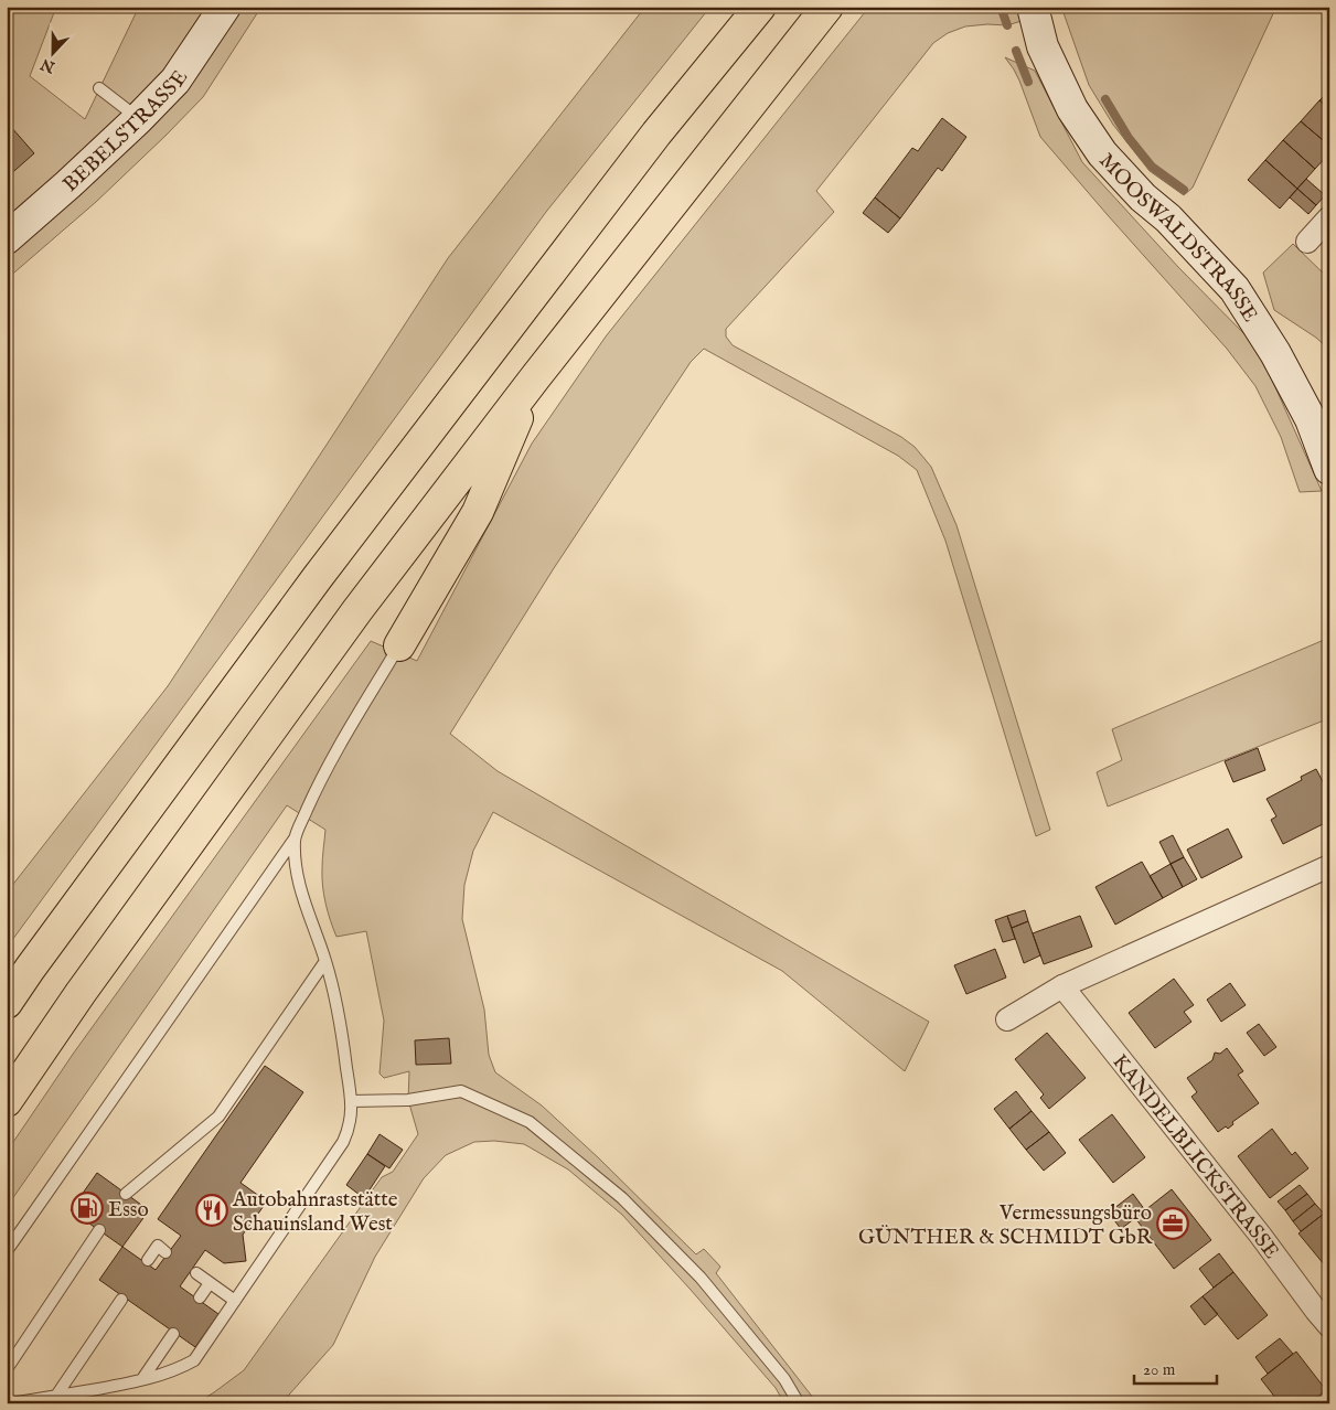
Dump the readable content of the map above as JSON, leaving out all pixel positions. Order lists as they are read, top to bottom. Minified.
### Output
{"streets":{"street":["BEBELSTRASSE","MOOSWALDSTRASSE","KANDELBLICKSTRASSE"]},"places":{"fuel station":["Esso"],"restaurant":["Autobahnraststätte Schauinsland West"],"office":["Vermessungsbüro GÜNTHER & SCHMIDT GbR"]},"scale_bar":"20 m","north":"bottom"}
